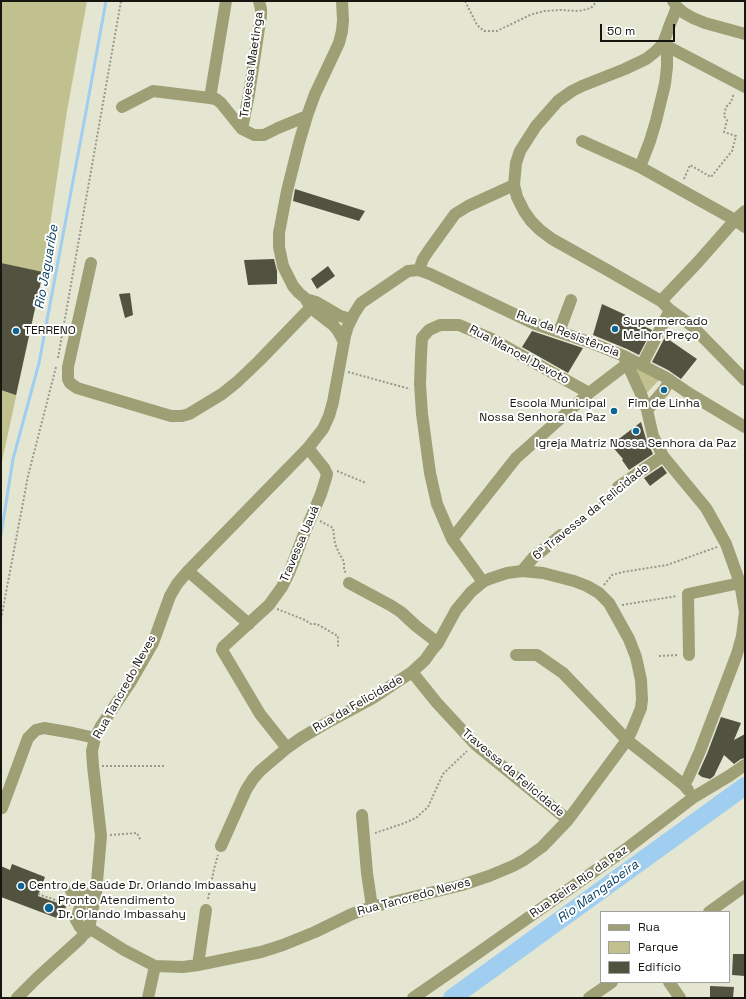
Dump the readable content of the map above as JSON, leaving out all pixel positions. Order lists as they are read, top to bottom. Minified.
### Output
{"streets":{"street":["Travessa Maetinga","Rua da Resistência","Rua Manoel Devoto","6ª Travessa da Felicidade","Travessa Uauá","Rua Tancredo Neves","Rua da Felicidade","Travessa da Felicidade","Rua Beira Rio da Paz"]},"crossings":[["Rua Manoel Devoto","Rua da Felicidade"],["6ª Travessa da Felicidade","Rua da Felicidade"],["Travessa Uauá","Rua da Felicidade"],["Rua Tancredo Neves","Rua da Felicidade"],["Rua Tancredo Neves","Travessa da Felicidade"],["Rua da Felicidade","Travessa da Felicidade"]],"water":["Rio Jaguaribe","Rio Mangabeira"],"places":["Supermercado Melhor Preço","TERRENO","Fim de Linha","Escola Municipal Nossa Senhora da Paz","Igreja Matriz Nossa Senhora da Paz","Centro de Saúde Dr. Orlando Imbassahy","Pronto Atendimento Dr. Orlando Imbassahy"],"legend":["Rua","Parque","Edifício"],"scale_bar":"50 m"}
